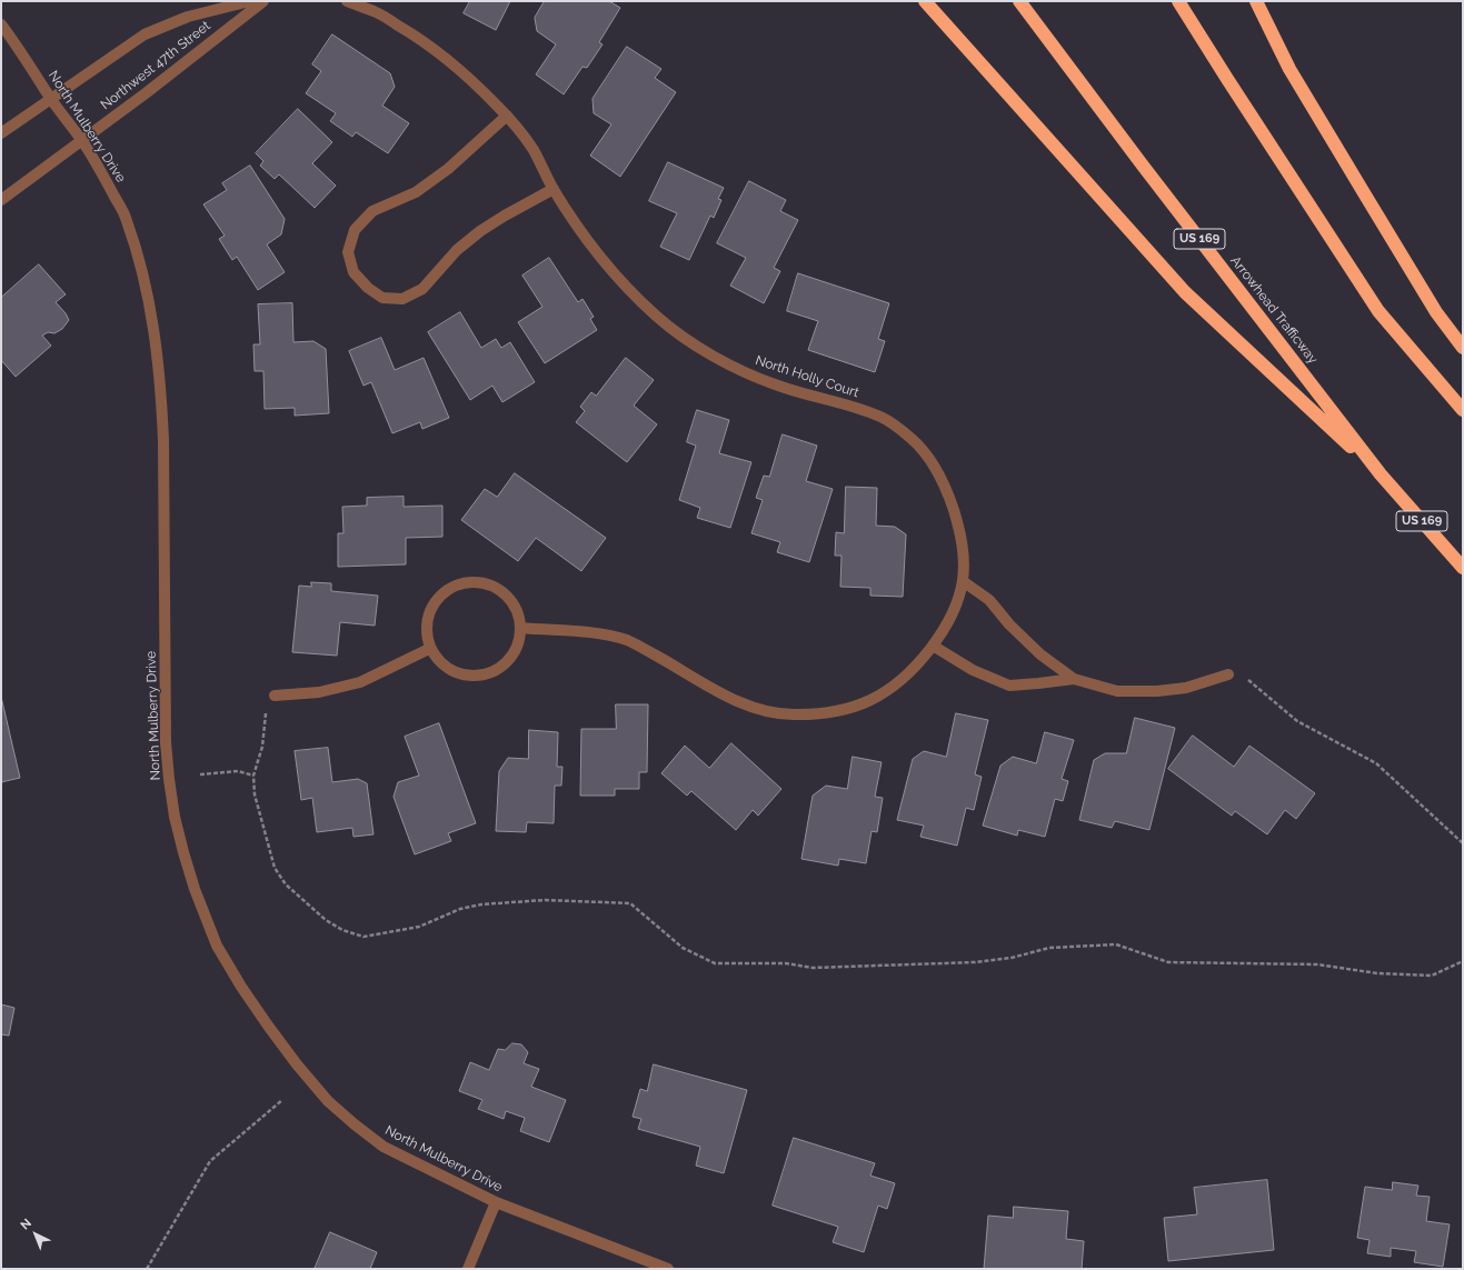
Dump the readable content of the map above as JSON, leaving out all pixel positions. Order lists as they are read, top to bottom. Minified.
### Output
{"streets":{"highway":["US 169","Arrowhead Trafficway"],"street":["Northwest 47th Street","North Mulberry Drive","North Holly Court"]},"crossings":[["Northwest 47th Street","North Mulberry Drive"]],"north":"top left"}
